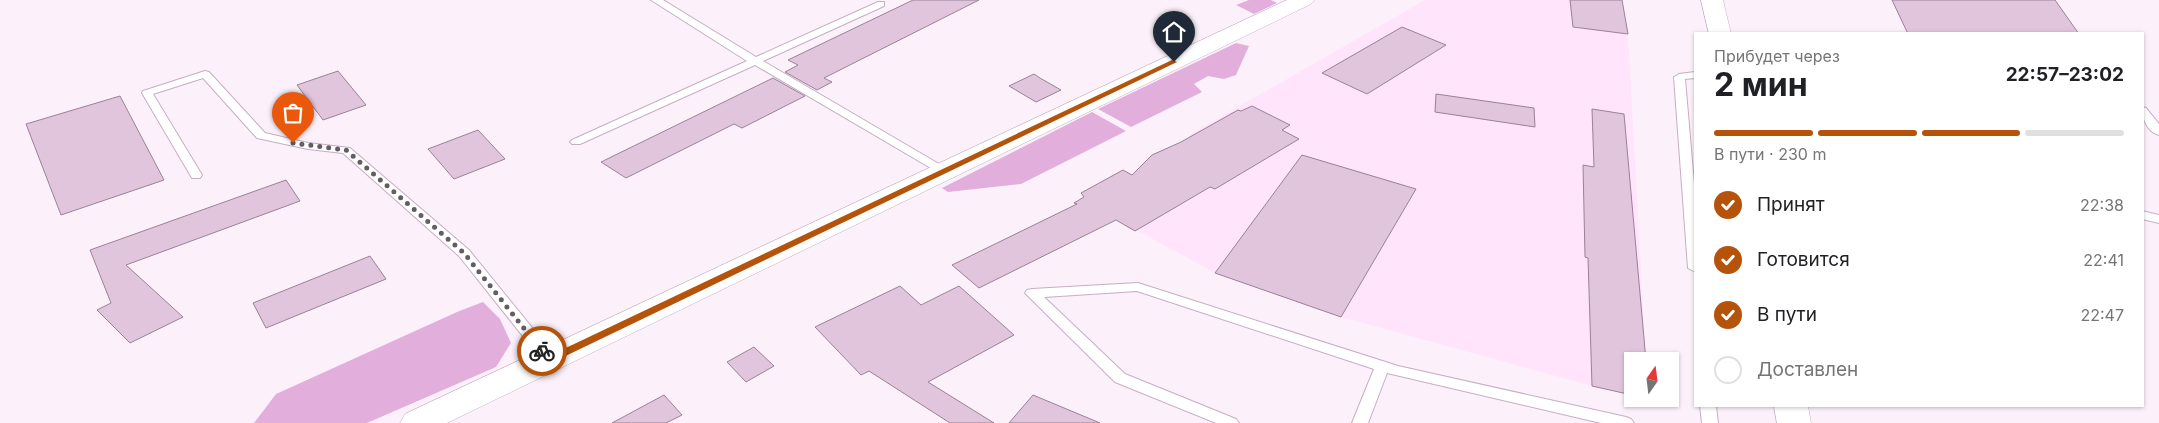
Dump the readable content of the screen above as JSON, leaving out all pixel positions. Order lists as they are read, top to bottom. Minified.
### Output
{"north":"top","page":{"heading":["2 мин","Прибудет через","22:57–23:02"],"bar":"В пути · 230 m","list":[["Принят","22:38"],["Готовится","22:41"],["В пути","22:47"],"Доставлен"]}}
